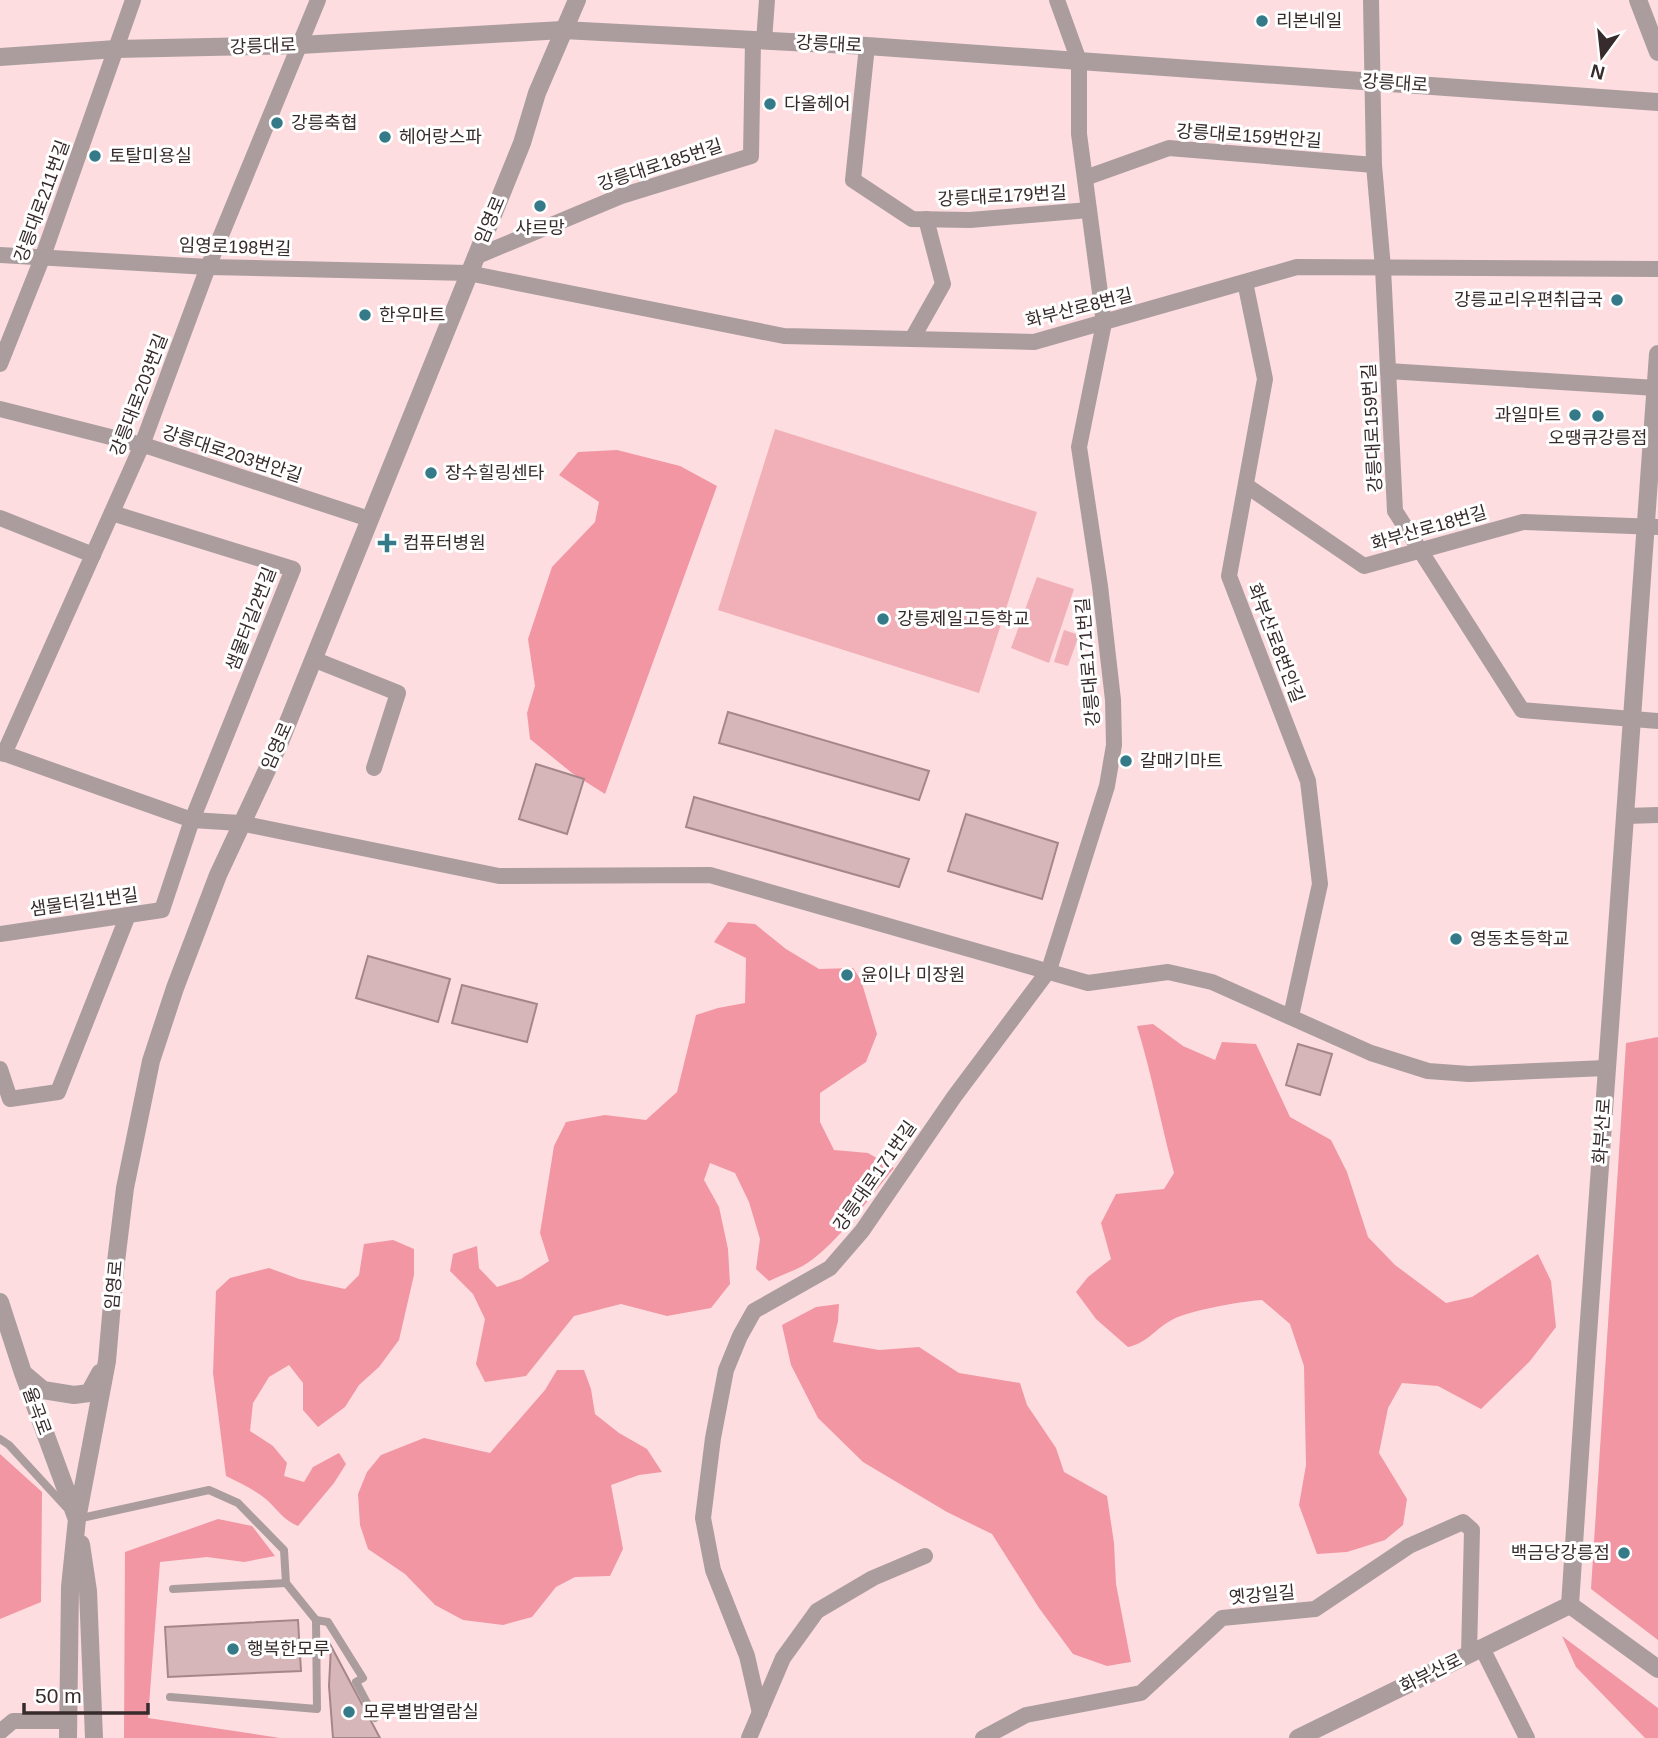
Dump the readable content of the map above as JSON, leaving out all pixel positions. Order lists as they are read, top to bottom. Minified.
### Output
{"streets":{"street":["강릉대로","강릉대로159번안길","강릉대로185번길","강릉대로179번길","강릉대로211번길","임영로","임영로198번길","화부산로8번길","강릉대로203번길","강릉대로159번길","강릉대로203번안길","화부산로18번길","샘물터길2번길","화부산로8번안길","강릉대로171번길","샘물터길1번길","화부산로","율곡로","옛강일길"]},"crossings":[["강릉대로","강릉대로185번길"],["강릉대로","강릉대로179번길"],["강릉대로","강릉대로211번길"],["강릉대로","임영로"],["강릉대로","강릉대로203번길"],["강릉대로","강릉대로159번길"],["강릉대로","강릉대로171번길"],["강릉대로159번안길","강릉대로159번길"],["강릉대로159번안길","강릉대로171번길"],["강릉대로185번길","임영로"],["강릉대로185번길","임영로198번길"],["강릉대로185번길","화부산로8번길"],["강릉대로179번길","강릉대로171번길"],["강릉대로211번길","임영로198번길"],["임영로","임영로198번길"],["임영로","화부산로8번길"],["임영로","강릉대로203번안길"],["임영로","율곡로"],["임영로198번길","화부산로8번길"],["임영로198번길","강릉대로203번길"],["화부산로8번길","강릉대로159번길"],["화부산로8번길","화부산로8번안길"],["화부산로8번길","강릉대로171번길"],["강릉대로203번길","강릉대로203번안길"],["강릉대로203번길","샘물터길2번길"],["강릉대로159번길","화부산로18번길"],["강릉대로159번길","화부산로"],["화부산로18번길","화부산로8번안길"],["화부산로18번길","화부산로"],["샘물터길2번길","샘물터길1번길"],["화부산로","옛강일길"]],"places":{"other":["리본네일","다올헤어","강릉축협","헤어랑스파","토탈미용실","샤르망","강릉교리우편취급국","한우마트","과일마트","오땡큐강릉점","장수힐링센타","강릉제일고등학교","갈매기마트","영동초등학교","윤이나 미장원","백금당강릉점","행복한모루","모루별밤열람실"],"health":["컴퓨터병원"]},"scale_bar":"50 m","north":"bottom"}
